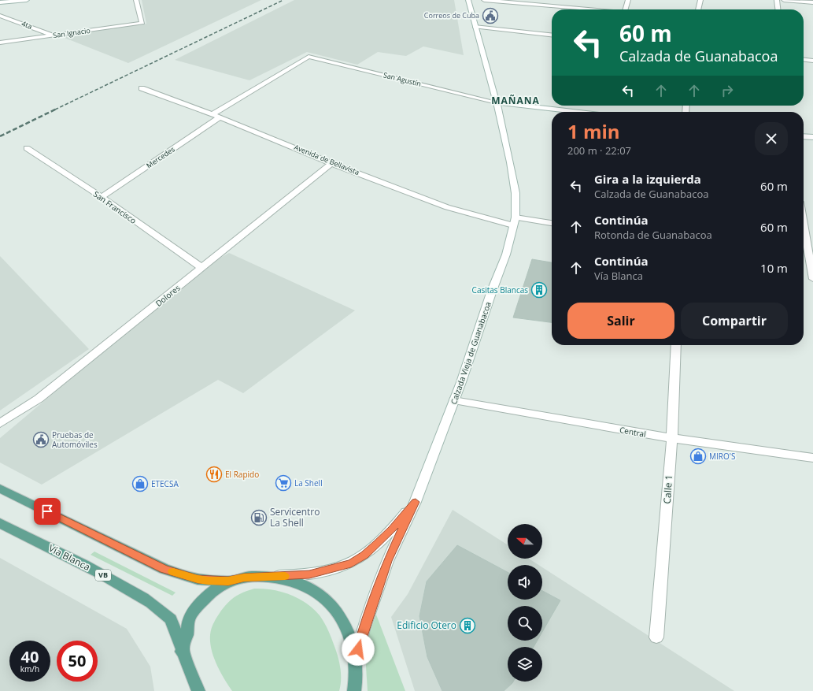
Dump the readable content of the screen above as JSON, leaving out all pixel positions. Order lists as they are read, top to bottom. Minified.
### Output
{"streets":{"main road":["Vía Blanca","VB"],"street":["4ta","San Ignacio","San Agustín","Mercedes","Avenida de Bellavista","San Francisco","Dolores","Calzada Vieja de Guanabacoa","Central","Calle 1"]},"crossings":[["4ta","San Ignacio"],["San Agustín","Avenida de Bellavista"],["San Agustín","Calzada Vieja de Guanabacoa"],["Mercedes","Avenida de Bellavista"],["Mercedes","San Francisco"],["Avenida de Bellavista","Dolores"],["Avenida de Bellavista","Calzada Vieja de Guanabacoa"],["San Francisco","Dolores"],["Calzada Vieja de Guanabacoa","Central"],["Central","Calle 1"],["Vía Blanca","VB"]],"districts":["MAÑANA"],"places":{"public building":["Correos de Cuba","Pruebas de Automóviles"],"building":["Casitas Blancas","Edificio Otero"],"shop":["MIRO'S","ETECSA"],"restaurant":["El Rapido"],"supermarket":["La Shell"],"fuel station":["Servicentro La Shell"]},"north":"left","page":{"turn":["60 m","Calzada de Guanabacoa"],"heading":["1 min","200 m · 22:07"],"list":[{"name":"Gira a la izquierda","note":"Calzada de Guanabacoa","value":"60 m"},{"name":"Continúa","note":"Rotonda de Guanabacoa","value":"60 m"},{"name":"Continúa","note":"Vía Blanca","value":"10 m"}],"buttons":["Salir","Compartir"],"speed":"40 km/h","limit":"50"}}
